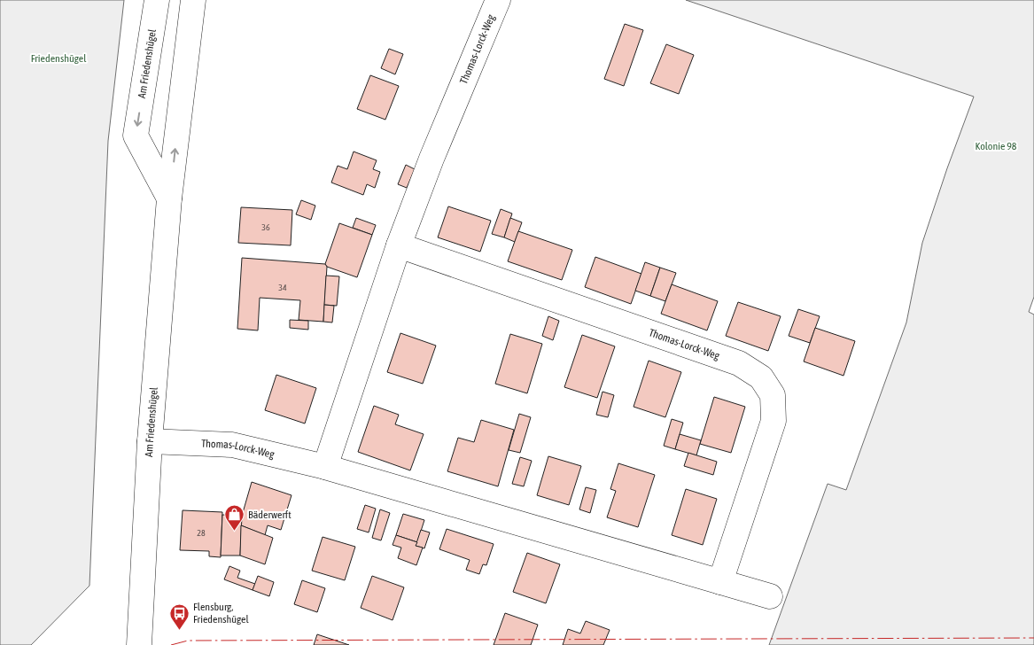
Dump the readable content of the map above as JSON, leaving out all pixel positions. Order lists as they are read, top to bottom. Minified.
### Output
{"streets":{"street":["Thomas-Lorck-Weg","Am Friedenshügel"]},"crossings":[["Thomas-Lorck-Weg","Am Friedenshügel"]],"parks":["Friedenshügel","Kolonie 98"],"places":{"shop":["Bäderwerft"],"bus stop":["Flensburg, Friedenshügel"]},"house_numbers":["36","34","28"]}
